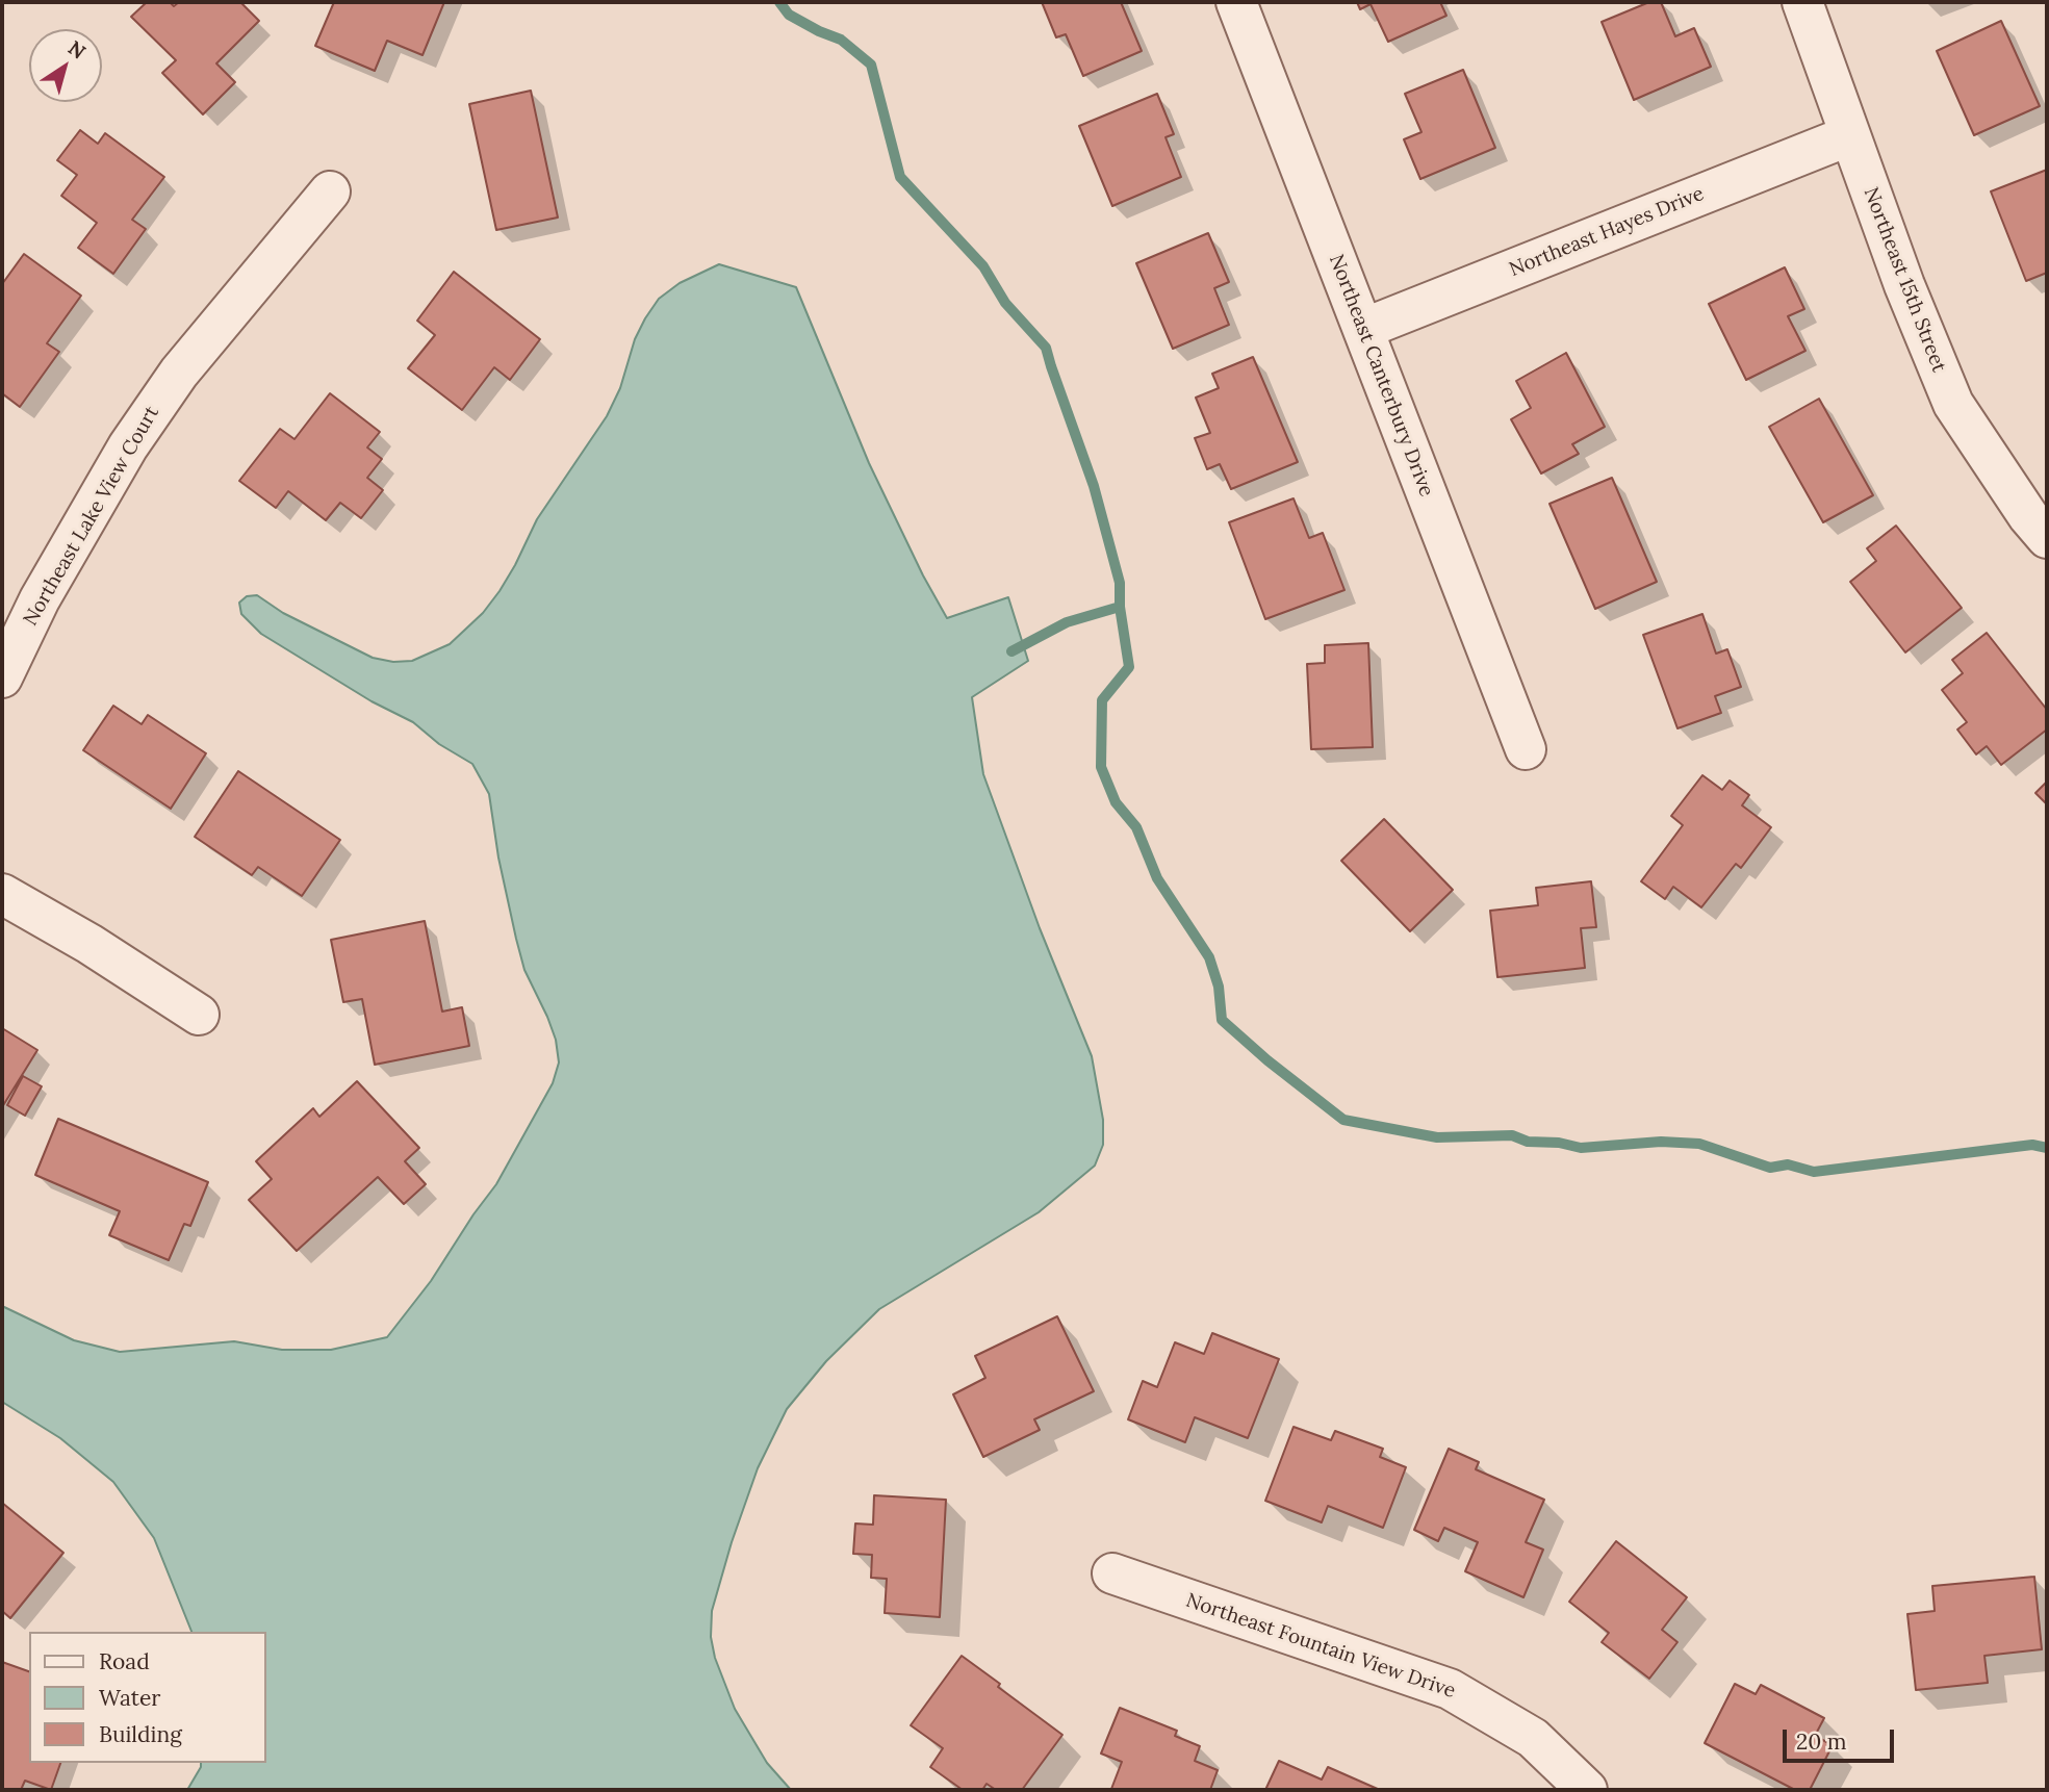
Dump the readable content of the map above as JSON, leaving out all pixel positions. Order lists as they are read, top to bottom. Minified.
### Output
{"streets":{"street":["Northeast Hayes Drive","Northeast 15th Street","Northeast Canterbury Drive","Northeast Lake View Court","Northeast Fountain View Drive"]},"crossings":[["Northeast Hayes Drive","Northeast 15th Street"],["Northeast Hayes Drive","Northeast Canterbury Drive"]],"legend":["Road","Water","Building"],"scale_bar":"20 m","north":"top right"}
